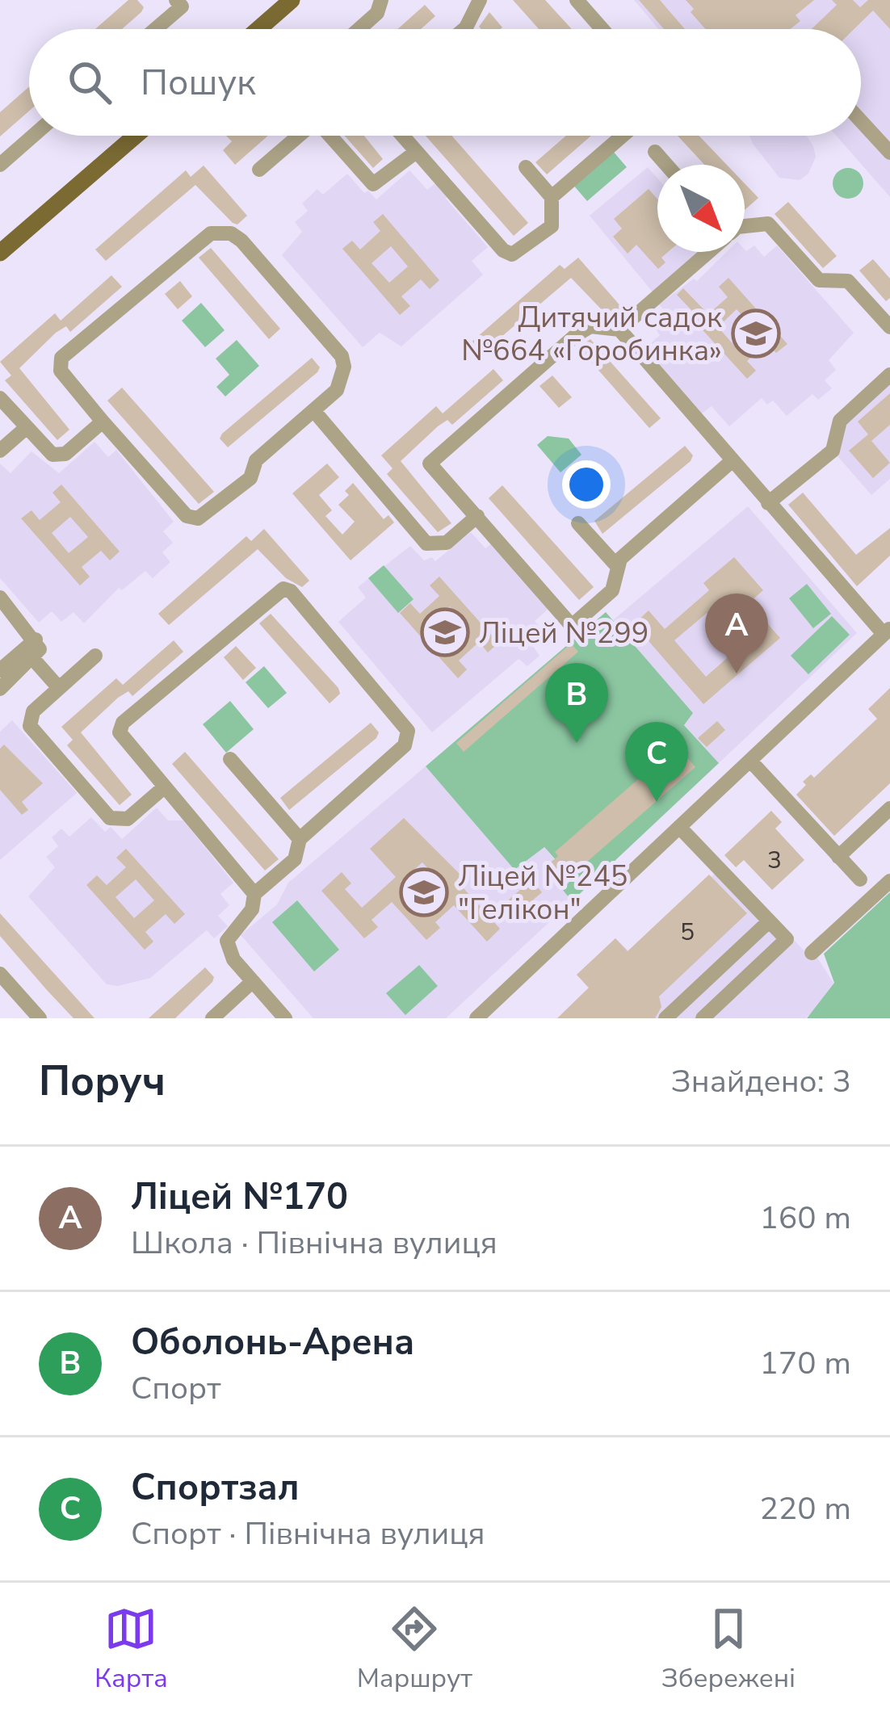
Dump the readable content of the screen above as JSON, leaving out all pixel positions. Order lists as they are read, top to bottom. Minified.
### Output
{"places":{"school or university":["Дитячий садок №664 «Горобинка»","Ліцей №299","Ліцей №245 \"Гелікон\""]},"house_numbers":["3","5"],"north":"bottom right","page":{"search":"Пошук","pins":["A","B","C"],"heading":["Поруч","Знайдено: 3"],"list":[{"mark":"A","name":"Ліцей №170","note":"Школа · Північна вулиця","value":"160 m"},{"mark":"B","name":"Оболонь-Арена","note":"Спорт","value":"170 m"},{"mark":"C","name":"Спортзал","note":"Спорт · Північна вулиця","value":"220 m"}],"nav":["Карта","Маршрут","Збережені"]}}
